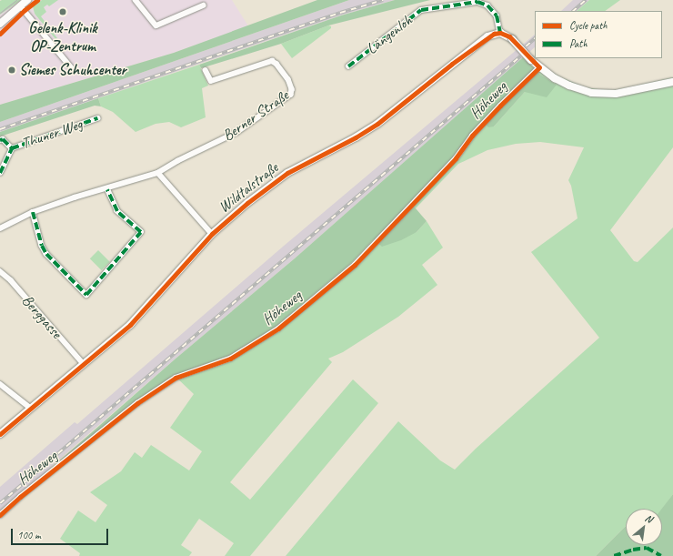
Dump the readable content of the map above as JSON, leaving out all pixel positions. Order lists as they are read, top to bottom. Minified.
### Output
{"streets":{"street":["Längenloh","Höheweg","Berner Straße","Thuner Weg","Wildtalstraße","Berggasse"]},"crossings":[["Längenloh","Wildtalstraße"],["Wildtalstraße","Berggasse"]],"places":["Gelenk-Klinik OP-Zentrum","Siemes Schuhcenter"],"legend":["Cycle path","Path"],"scale_bar":"100 m","north":"top right"}
